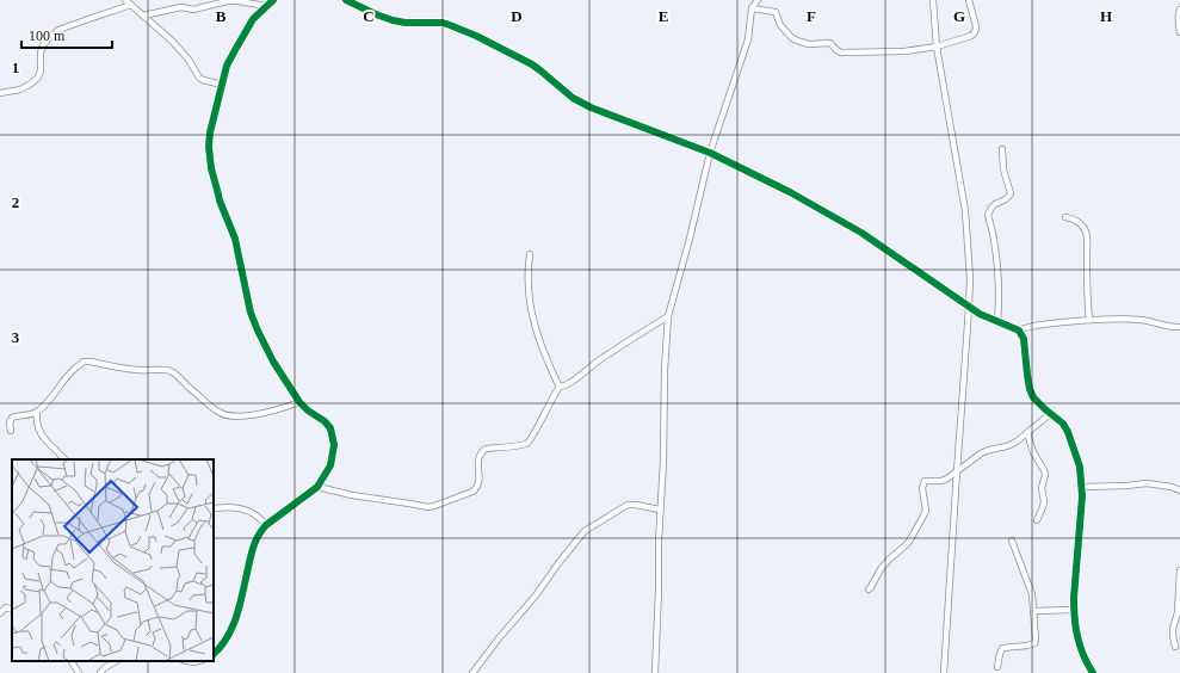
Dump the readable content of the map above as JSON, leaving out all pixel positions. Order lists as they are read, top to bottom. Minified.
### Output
{"scale_bar":"100 m","grid":{"columns":["B","C","D","E","F","G","H"],"rows":["1","2","3"]}}
